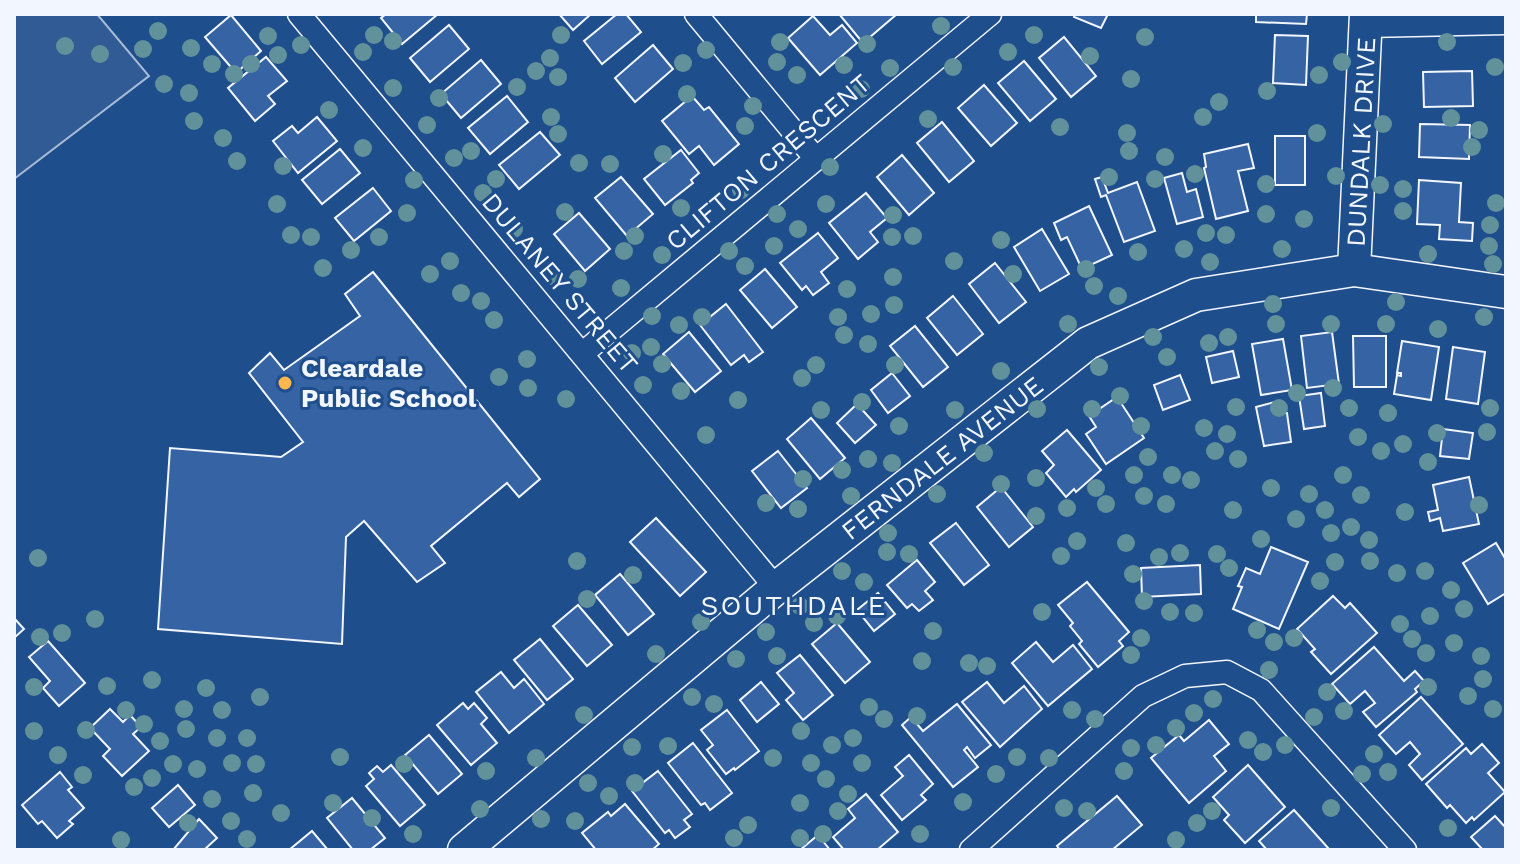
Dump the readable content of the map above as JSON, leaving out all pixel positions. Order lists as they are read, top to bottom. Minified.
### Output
{"streets":{"street":["DUNDALK DRIVE","CLIFTON CRESCENT","DULANEY STREET","FERNDALE AVENUE"]},"crossings":[["DUNDALK DRIVE","FERNDALE AVENUE"],["CLIFTON CRESCENT","DULANEY STREET"],["DULANEY STREET","FERNDALE AVENUE"]],"districts":["SOUTHDALE"],"places":["Cleardale Public School"]}
